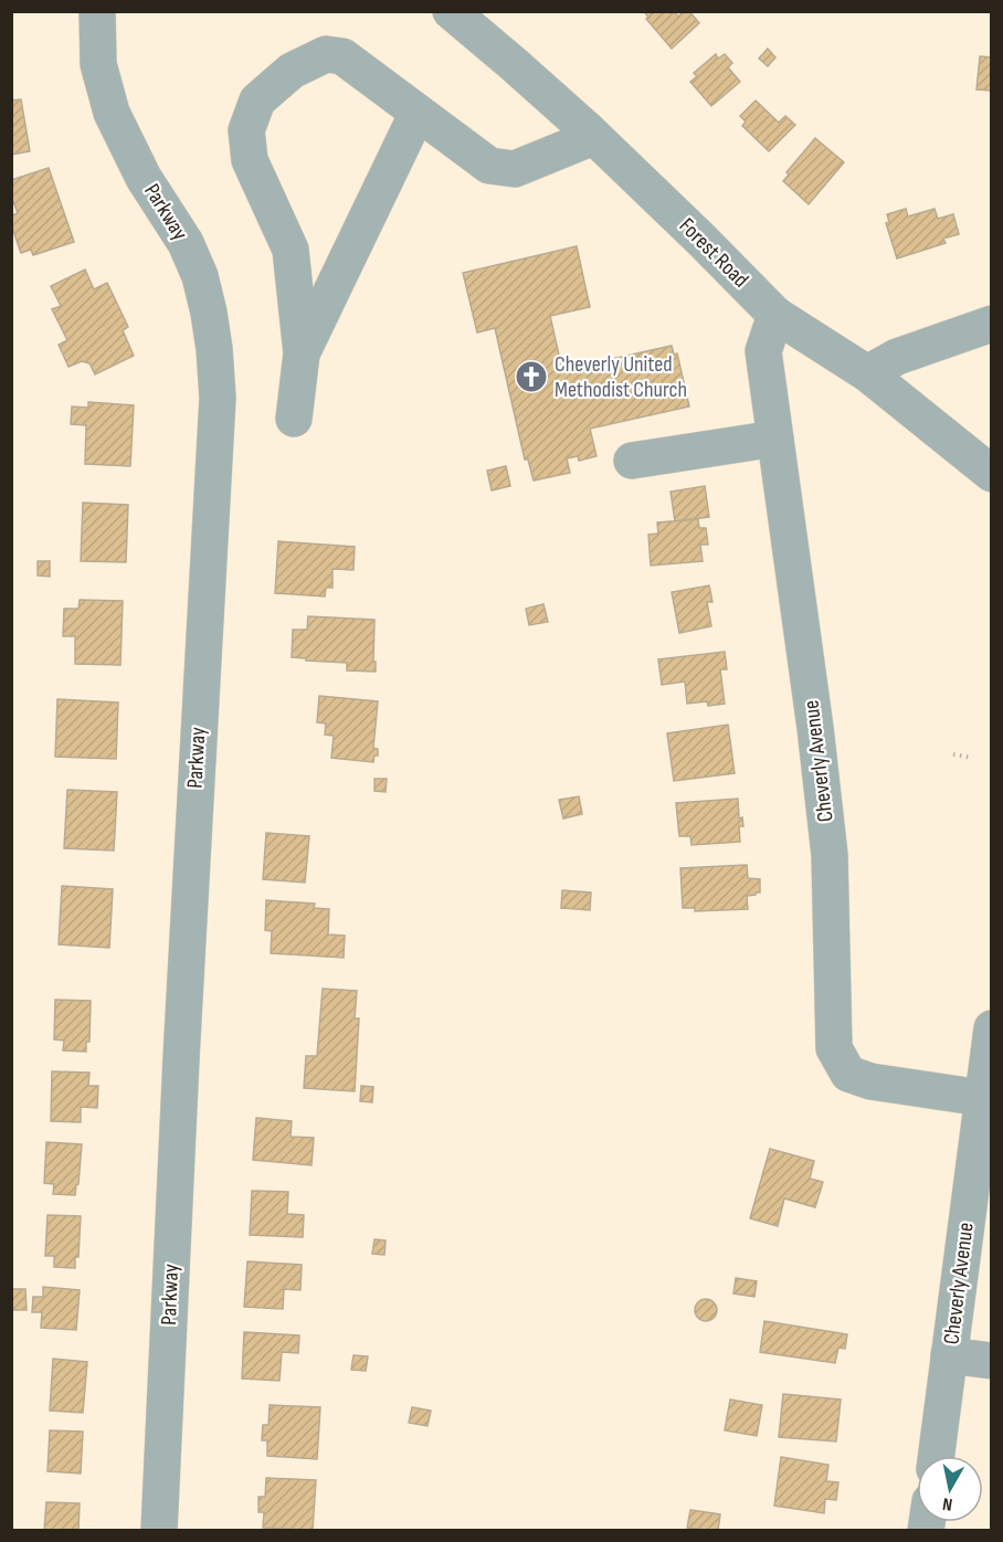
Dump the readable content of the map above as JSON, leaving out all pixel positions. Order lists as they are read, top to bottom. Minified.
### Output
{"streets":{"street":["Parkway","Forest Road","Cheverly Avenue"]},"crossings":[["Forest Road","Cheverly Avenue"]],"places":{"church":["Cheverly United Methodist Church"]},"north":"bottom"}
